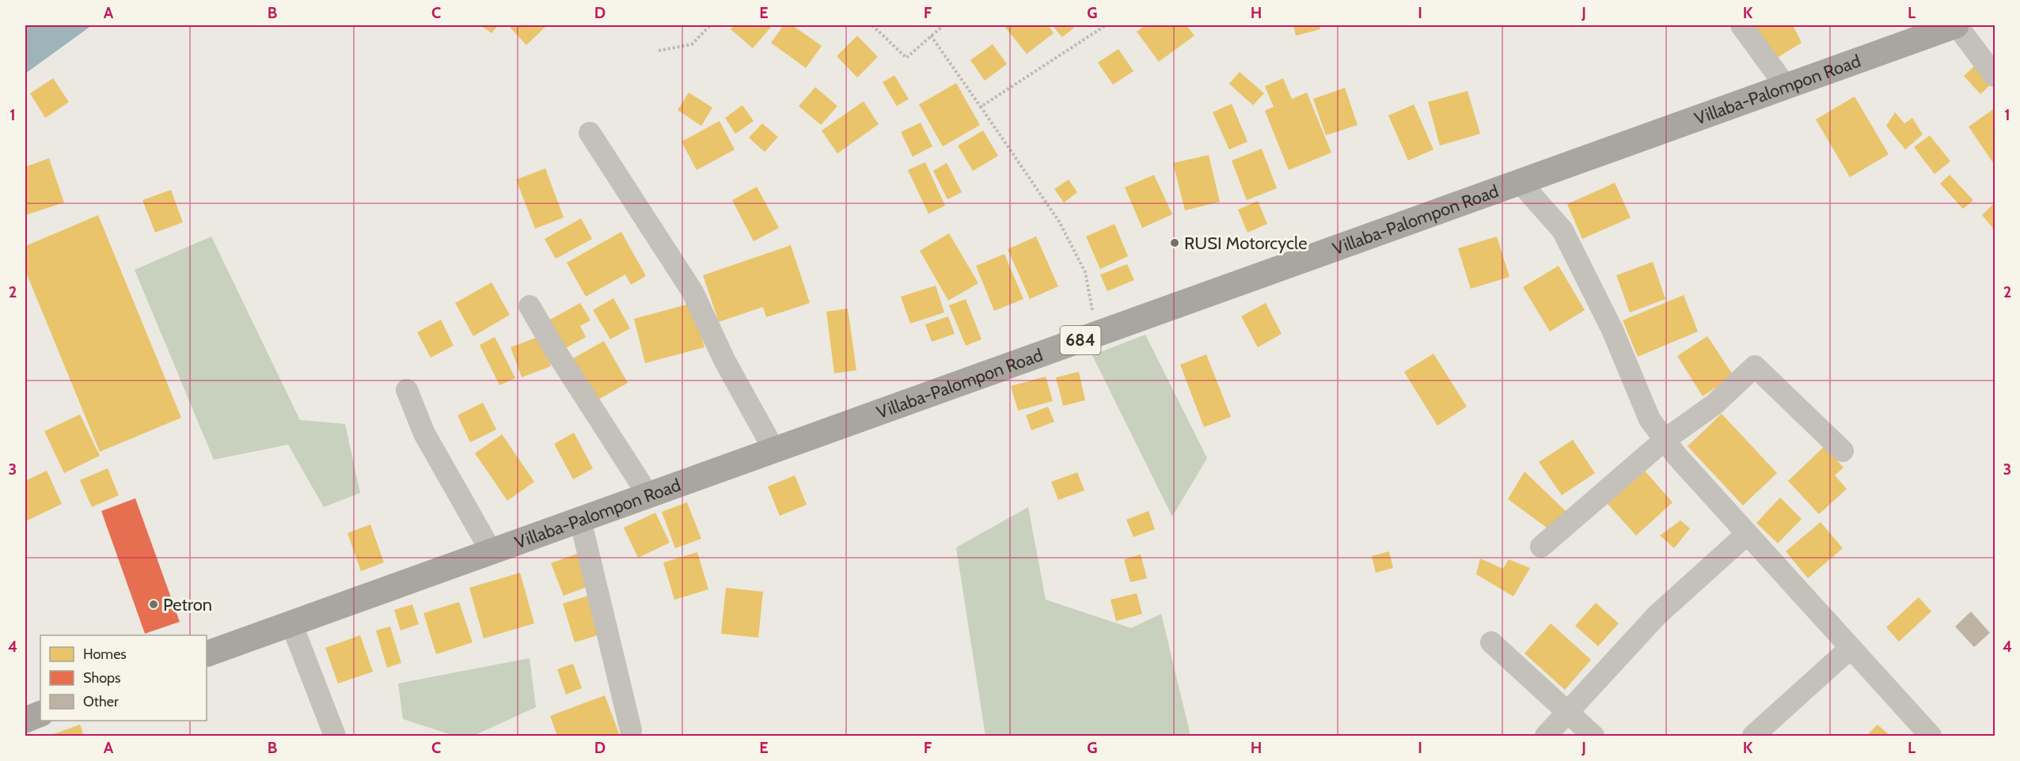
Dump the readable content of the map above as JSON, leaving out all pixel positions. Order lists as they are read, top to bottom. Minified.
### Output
{"streets":{"main road":["Villaba-Palompon Road","684"]},"places":["RUSI Motorcycle","Petron"],"legend":["Homes","Shops","Other"],"grid":{"columns":["A","B","C","D","E","F","G","H","I","J","K","L"],"rows":["1","2","3","4"]}}
